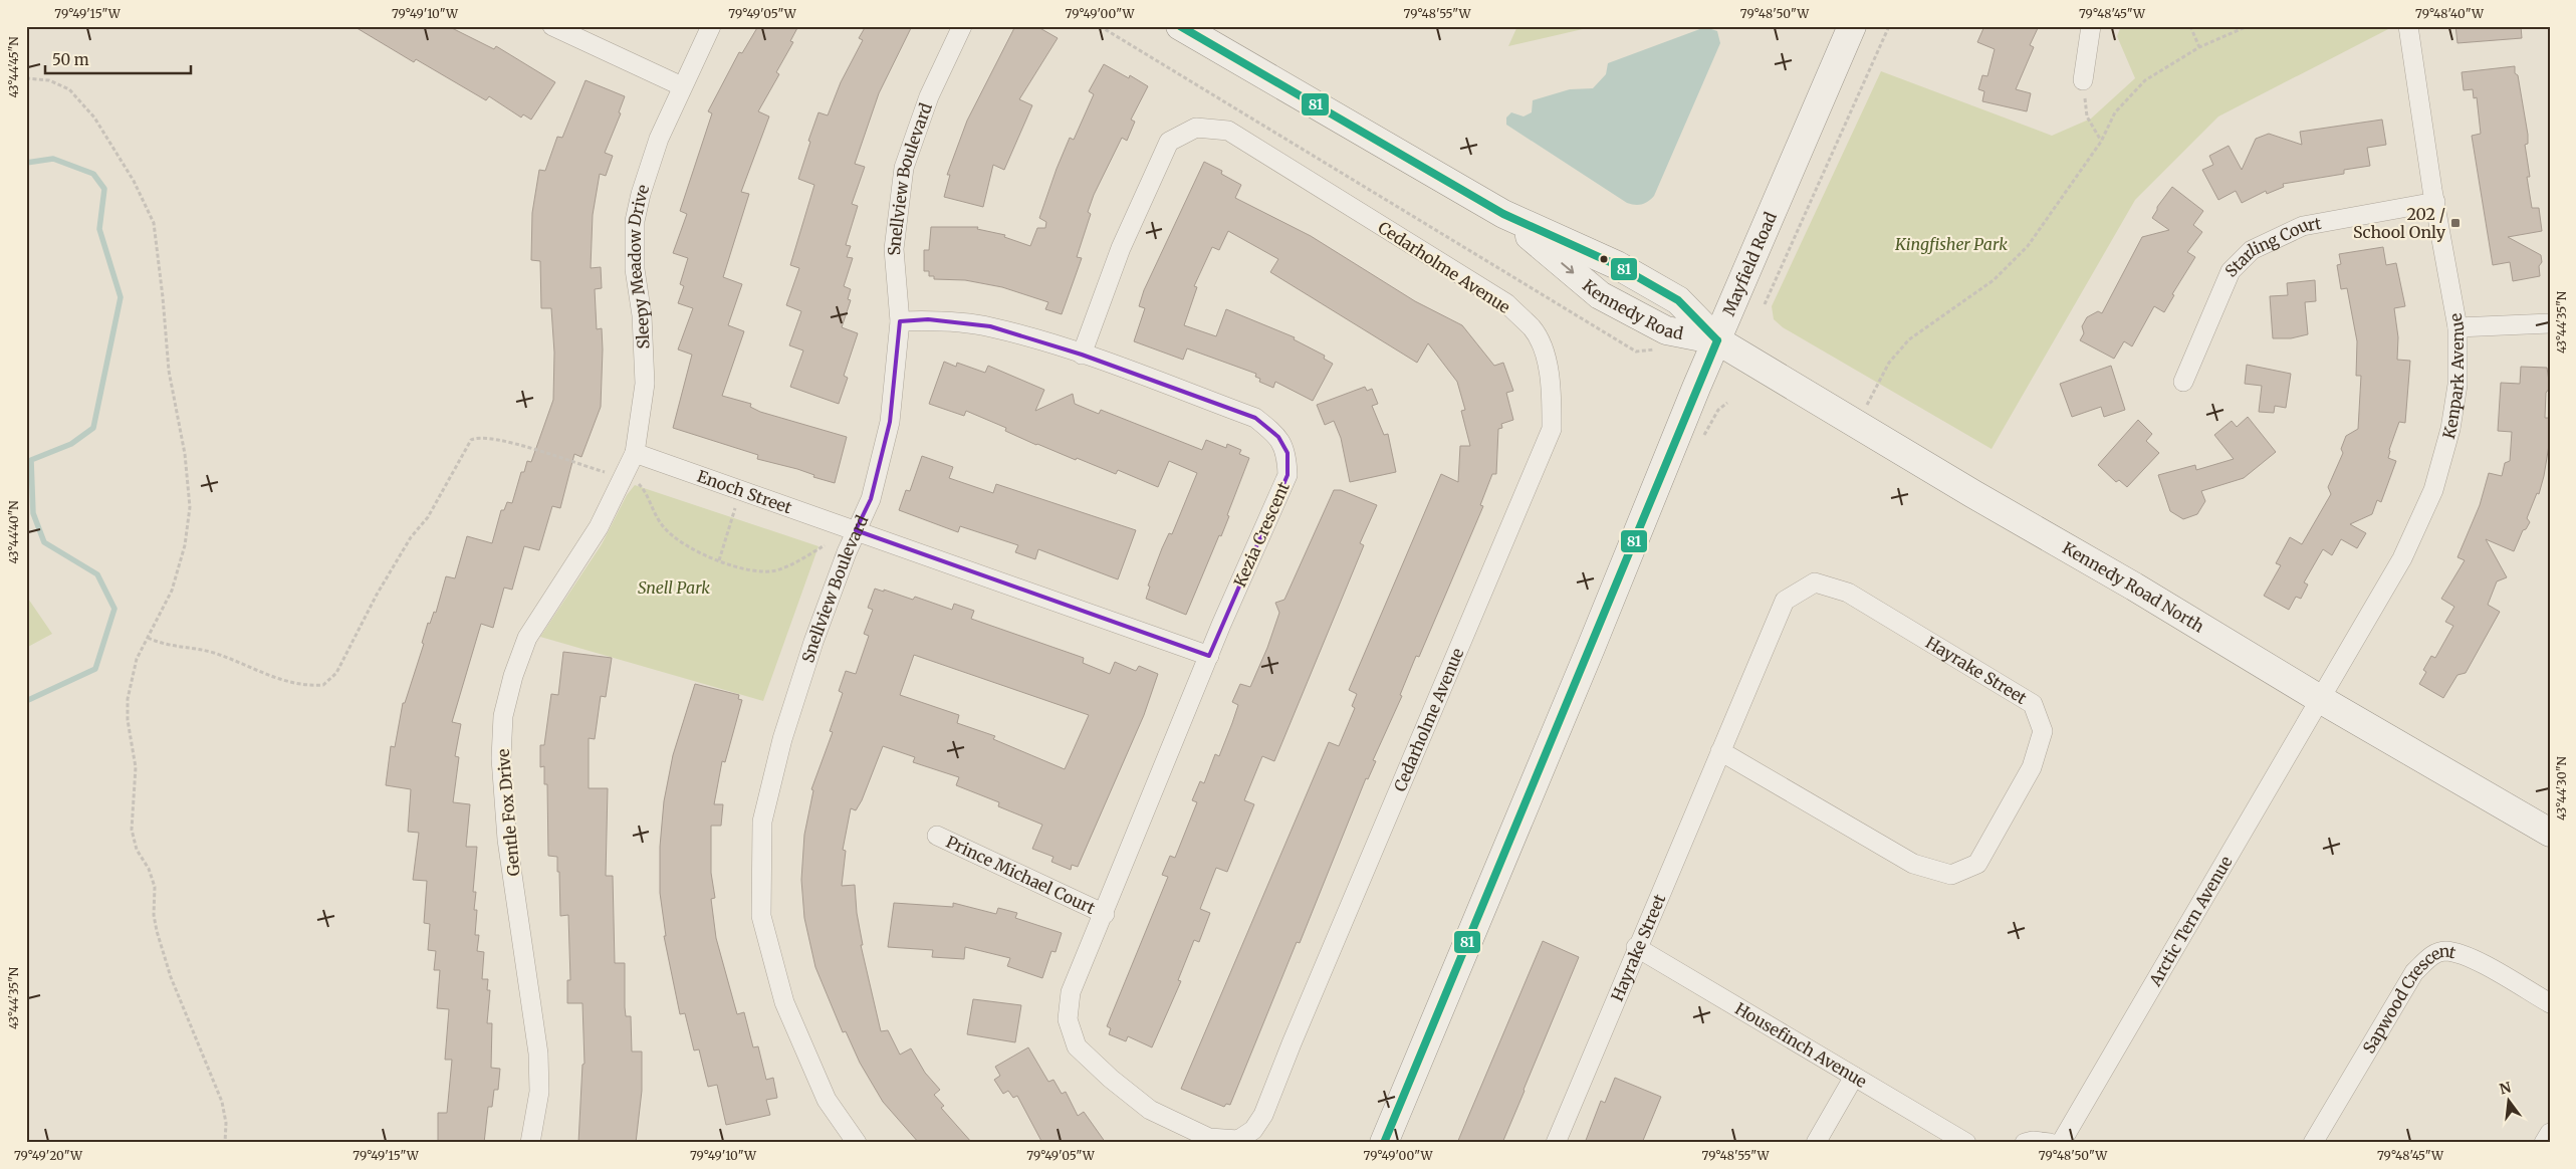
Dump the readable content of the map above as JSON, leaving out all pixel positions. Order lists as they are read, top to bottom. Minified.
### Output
{"streets":{"main road":["Mayfield Road","Kennedy Road","Kennedy Road North"],"street":["Snellview Boulevard","Starling Court","Sleepy Meadow Drive","Cedarholme Avenue","Kenpark Avenue","Enoch Street","Kezia Crescent","Hayrake Street","Gentle Fox Drive","Prince Michael Court","Arctic Tern Avenue","Sapwood Crescent","Housefinch Avenue"]},"crossings":[["Snellview Boulevard","Enoch Street"],["Snellview Boulevard","Kezia Crescent"],["Starling Court","Kenpark Avenue"],["Mayfield Road","Kennedy Road"],["Mayfield Road","Kennedy Road North"],["Sleepy Meadow Drive","Enoch Street"],["Sleepy Meadow Drive","Gentle Fox Drive"],["Cedarholme Avenue","Kezia Crescent"],["Cedarholme Avenue","Prince Michael Court"],["Kennedy Road","Kennedy Road North"],["Kenpark Avenue","Kennedy Road North"],["Kenpark Avenue","Arctic Tern Avenue"],["Enoch Street","Gentle Fox Drive"],["Kennedy Road North","Arctic Tern Avenue"],["Hayrake Street","Housefinch Avenue"]],"parks":["Kingfisher Park","Snell Park"],"places":{"transit":["202 / School Only"]},"lines":["transit line 81"],"scale_bar":"50 m","north":"top","coordinates":["79°49'15\"W","79°49'10\"W","79°49'05\"W","79°49'00\"W","79°48'55\"W","79°48'50\"W","79°48'45\"W","79°48'40\"W","43°44'45\"N","43°44'35\"N","43°44'40\"N","43°44'30\"N","79°49'20\"W"]}
